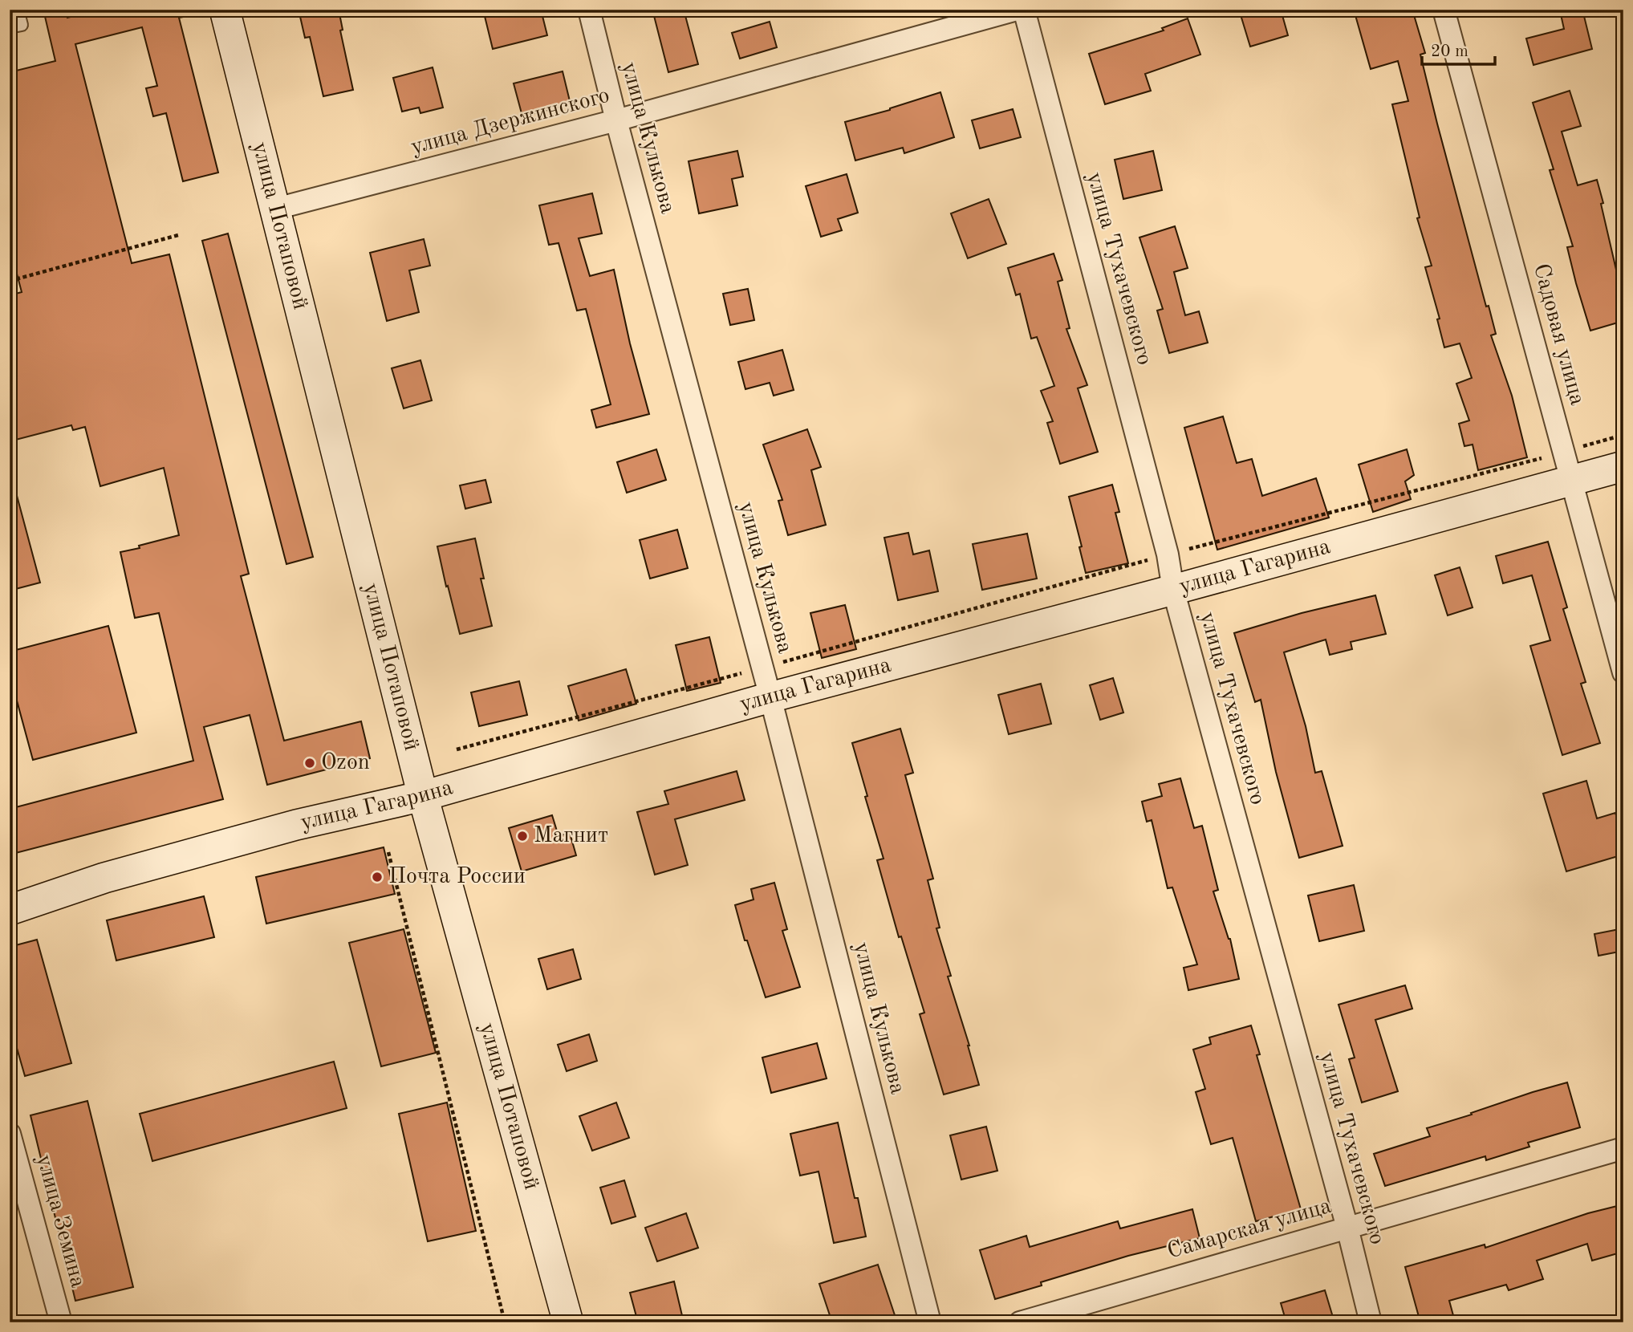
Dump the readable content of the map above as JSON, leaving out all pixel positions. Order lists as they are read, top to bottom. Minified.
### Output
{"streets":{"main road":["улица Потаповой","улица Гагарина"],"street":["улица Дзержинского","улица Кулькова","улица Тухачевского","Садовая улица","улица Земина","Самарская улица"]},"crossings":[["улица Дзержинского","улица Кулькова"],["улица Дзержинского","улица Потаповой"],["улица Кулькова","улица Гагарина"],["улица Потаповой","улица Гагарина"],["улица Тухачевского","улица Гагарина"],["улица Тухачевского","Самарская улица"],["Садовая улица","улица Гагарина"]],"places":["Ozon","Магнит","Почта России"],"scale_bar":"20 m"}
